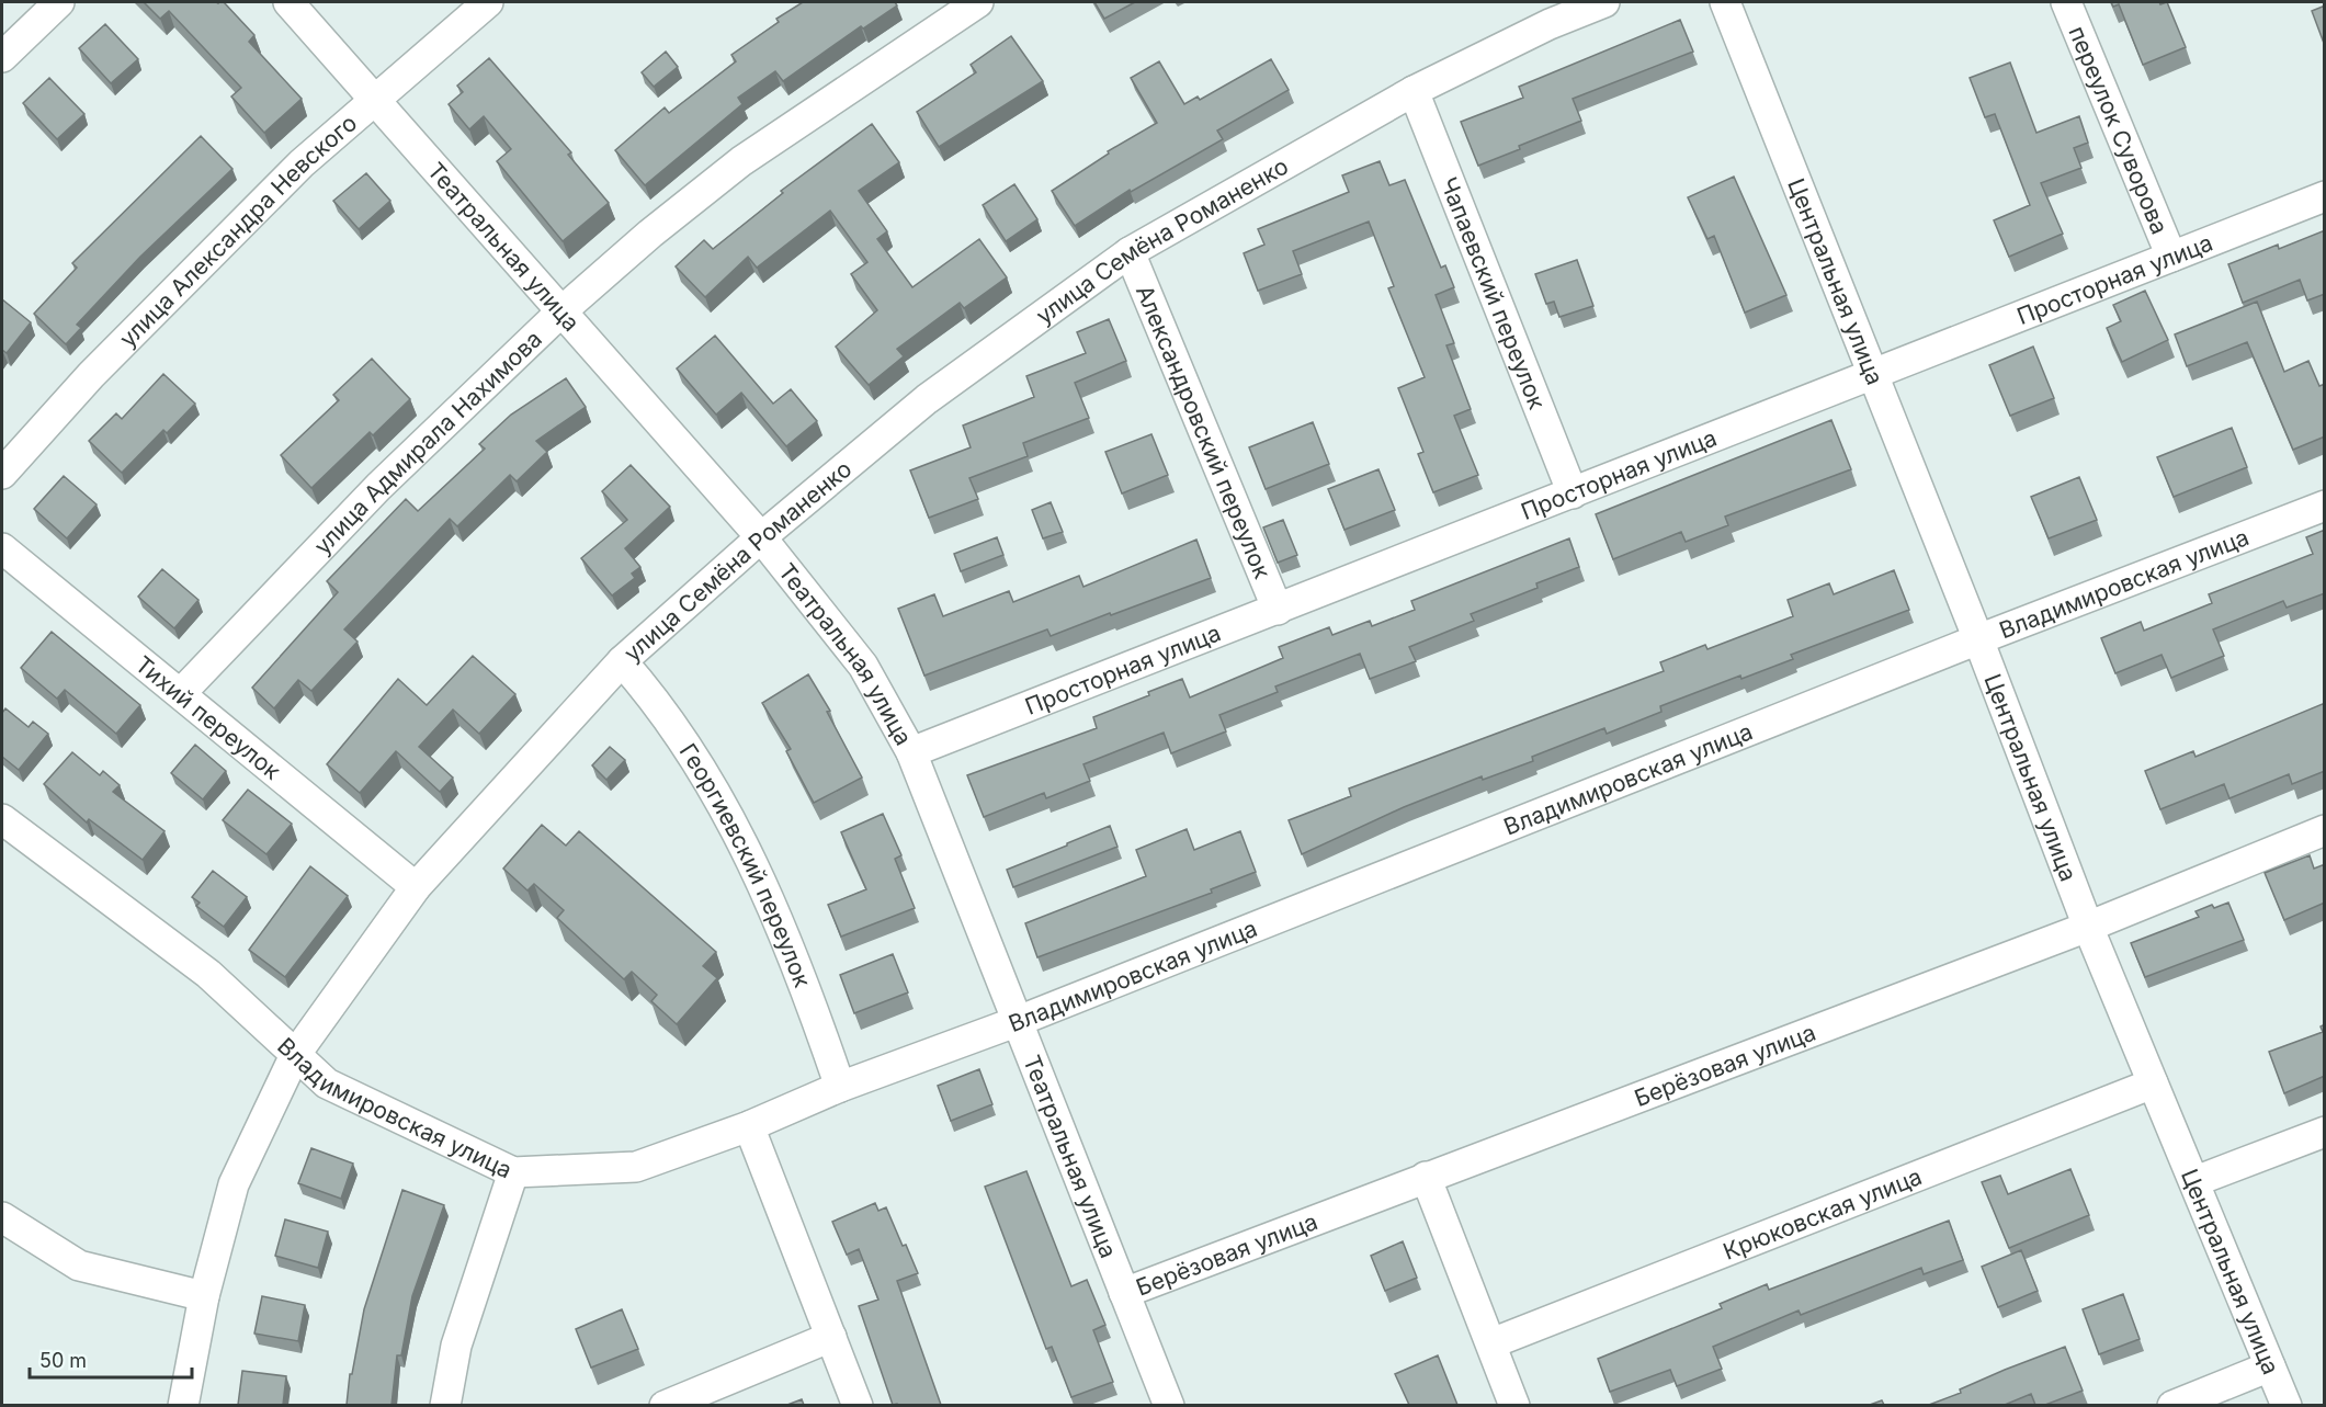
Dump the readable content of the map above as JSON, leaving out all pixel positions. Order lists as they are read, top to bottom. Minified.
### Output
{"streets":{"street":["переулок Суворова","улица Александра Невского","улица Семёна Романенко","Театральная улица","Просторная улица","Центральная улица","Чапаевский переулок","Александровский переулок","улица Адмирала Нахимова","Владимировская улица","Тихий переулок","Георгиевский переулок","Берёзовая улица","Крюковская улица"]},"crossings":[["переулок Суворова","Просторная улица"],["улица Александра Невского","Театральная улица"],["улица Семёна Романенко","Театральная улица"],["улица Семёна Романенко","Чапаевский переулок"],["улица Семёна Романенко","Александровский переулок"],["улица Семёна Романенко","Владимировская улица"],["улица Семёна Романенко","Тихий переулок"],["улица Семёна Романенко","Георгиевский переулок"],["Театральная улица","Просторная улица"],["Театральная улица","улица Адмирала Нахимова"],["Театральная улица","Владимировская улица"],["Театральная улица","Берёзовая улица"],["Просторная улица","Центральная улица"],["Просторная улица","Чапаевский переулок"],["Просторная улица","Александровский переулок"],["Центральная улица","Владимировская улица"],["Центральная улица","Берёзовая улица"],["Центральная улица","Крюковская улица"],["улица Адмирала Нахимова","Тихий переулок"],["Владимировская улица","Георгиевский переулок"]],"scale_bar":"50 m"}
